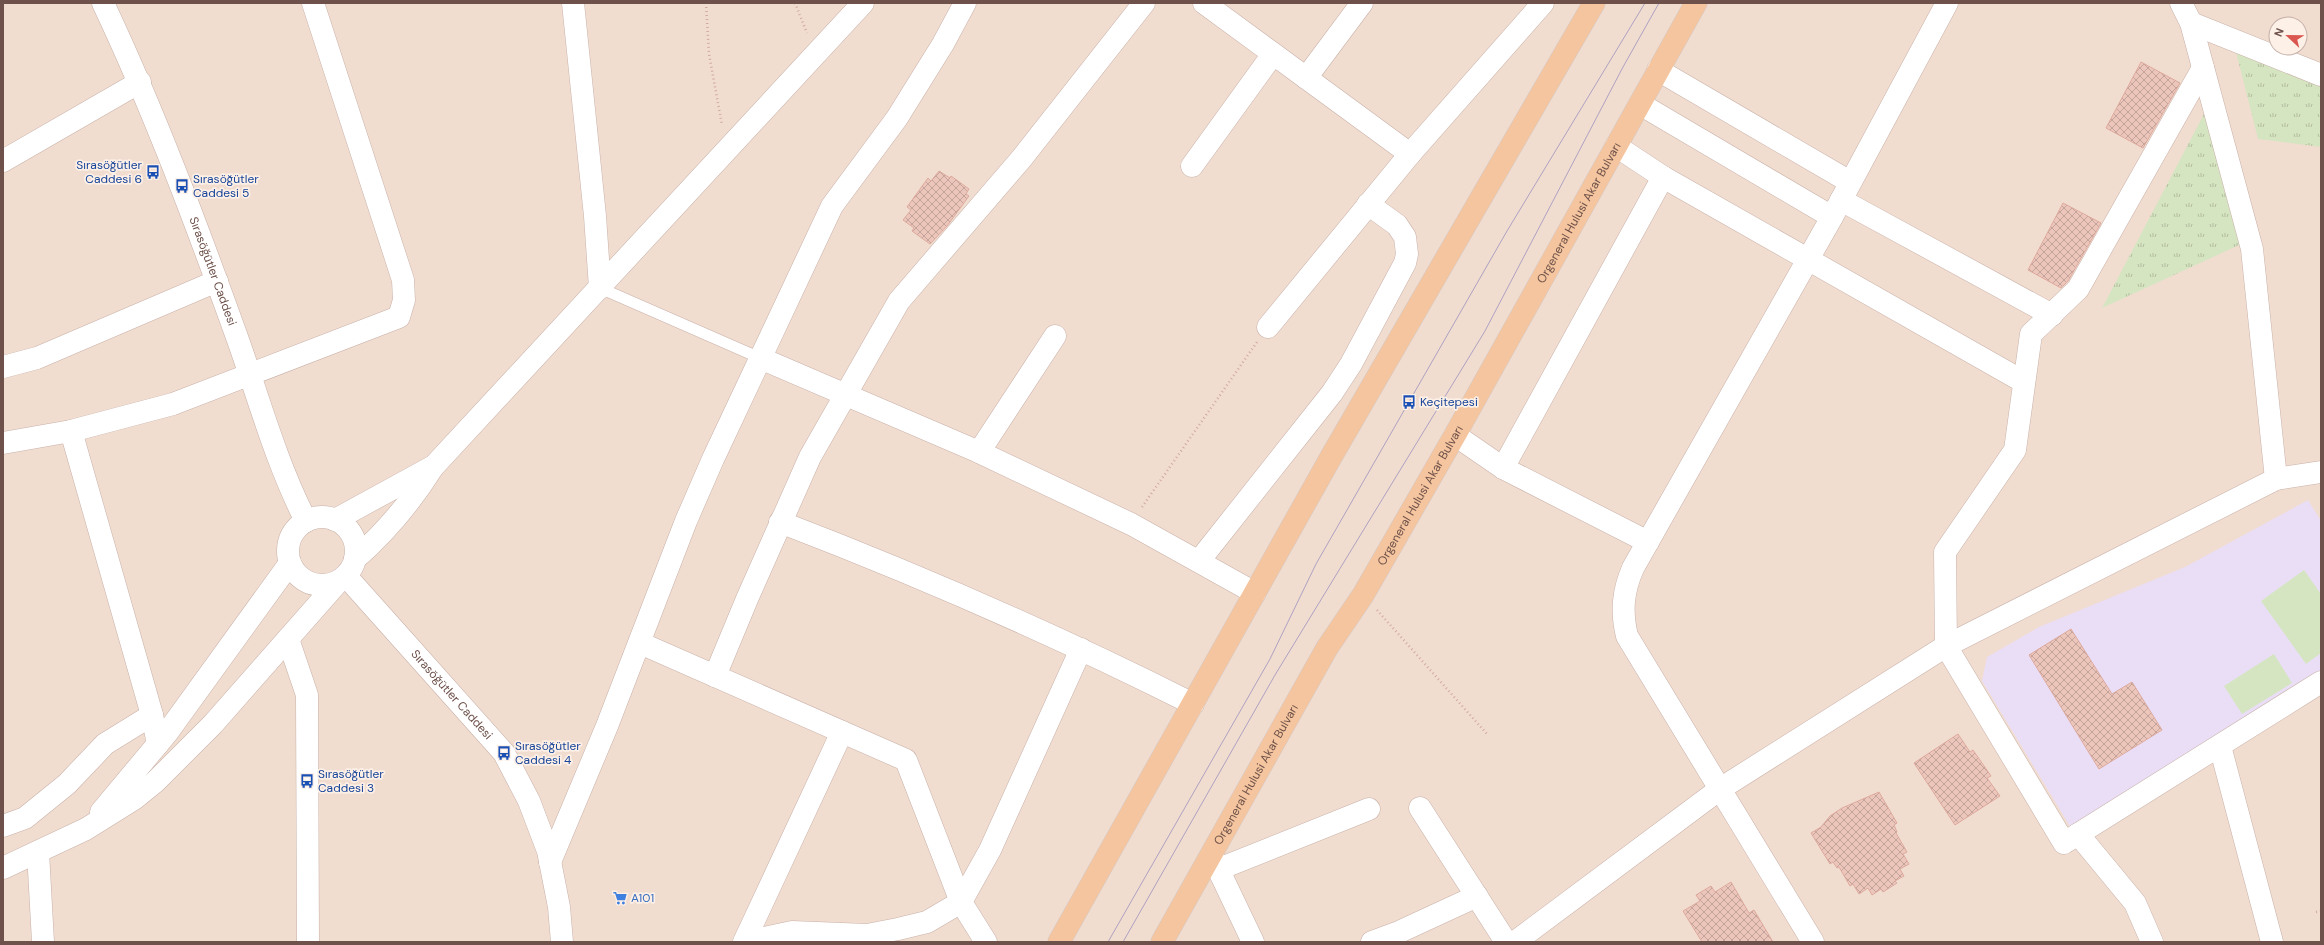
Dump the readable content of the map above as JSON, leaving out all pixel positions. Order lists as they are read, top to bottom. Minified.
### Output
{"streets":{"main road":["Orgeneral Hulusi Akar Bulvarı"],"street":["Sırasöğütler Caddesi"]},"places":{"bus stop":["Sırasöğütler Caddesi 6","Sırasöğütler Caddesi 5","Keçitepesi","Sırasöğütler Caddesi 4","Sırasöğütler Caddesi 3"],"supermarket":["A101"]},"north":"left"}
